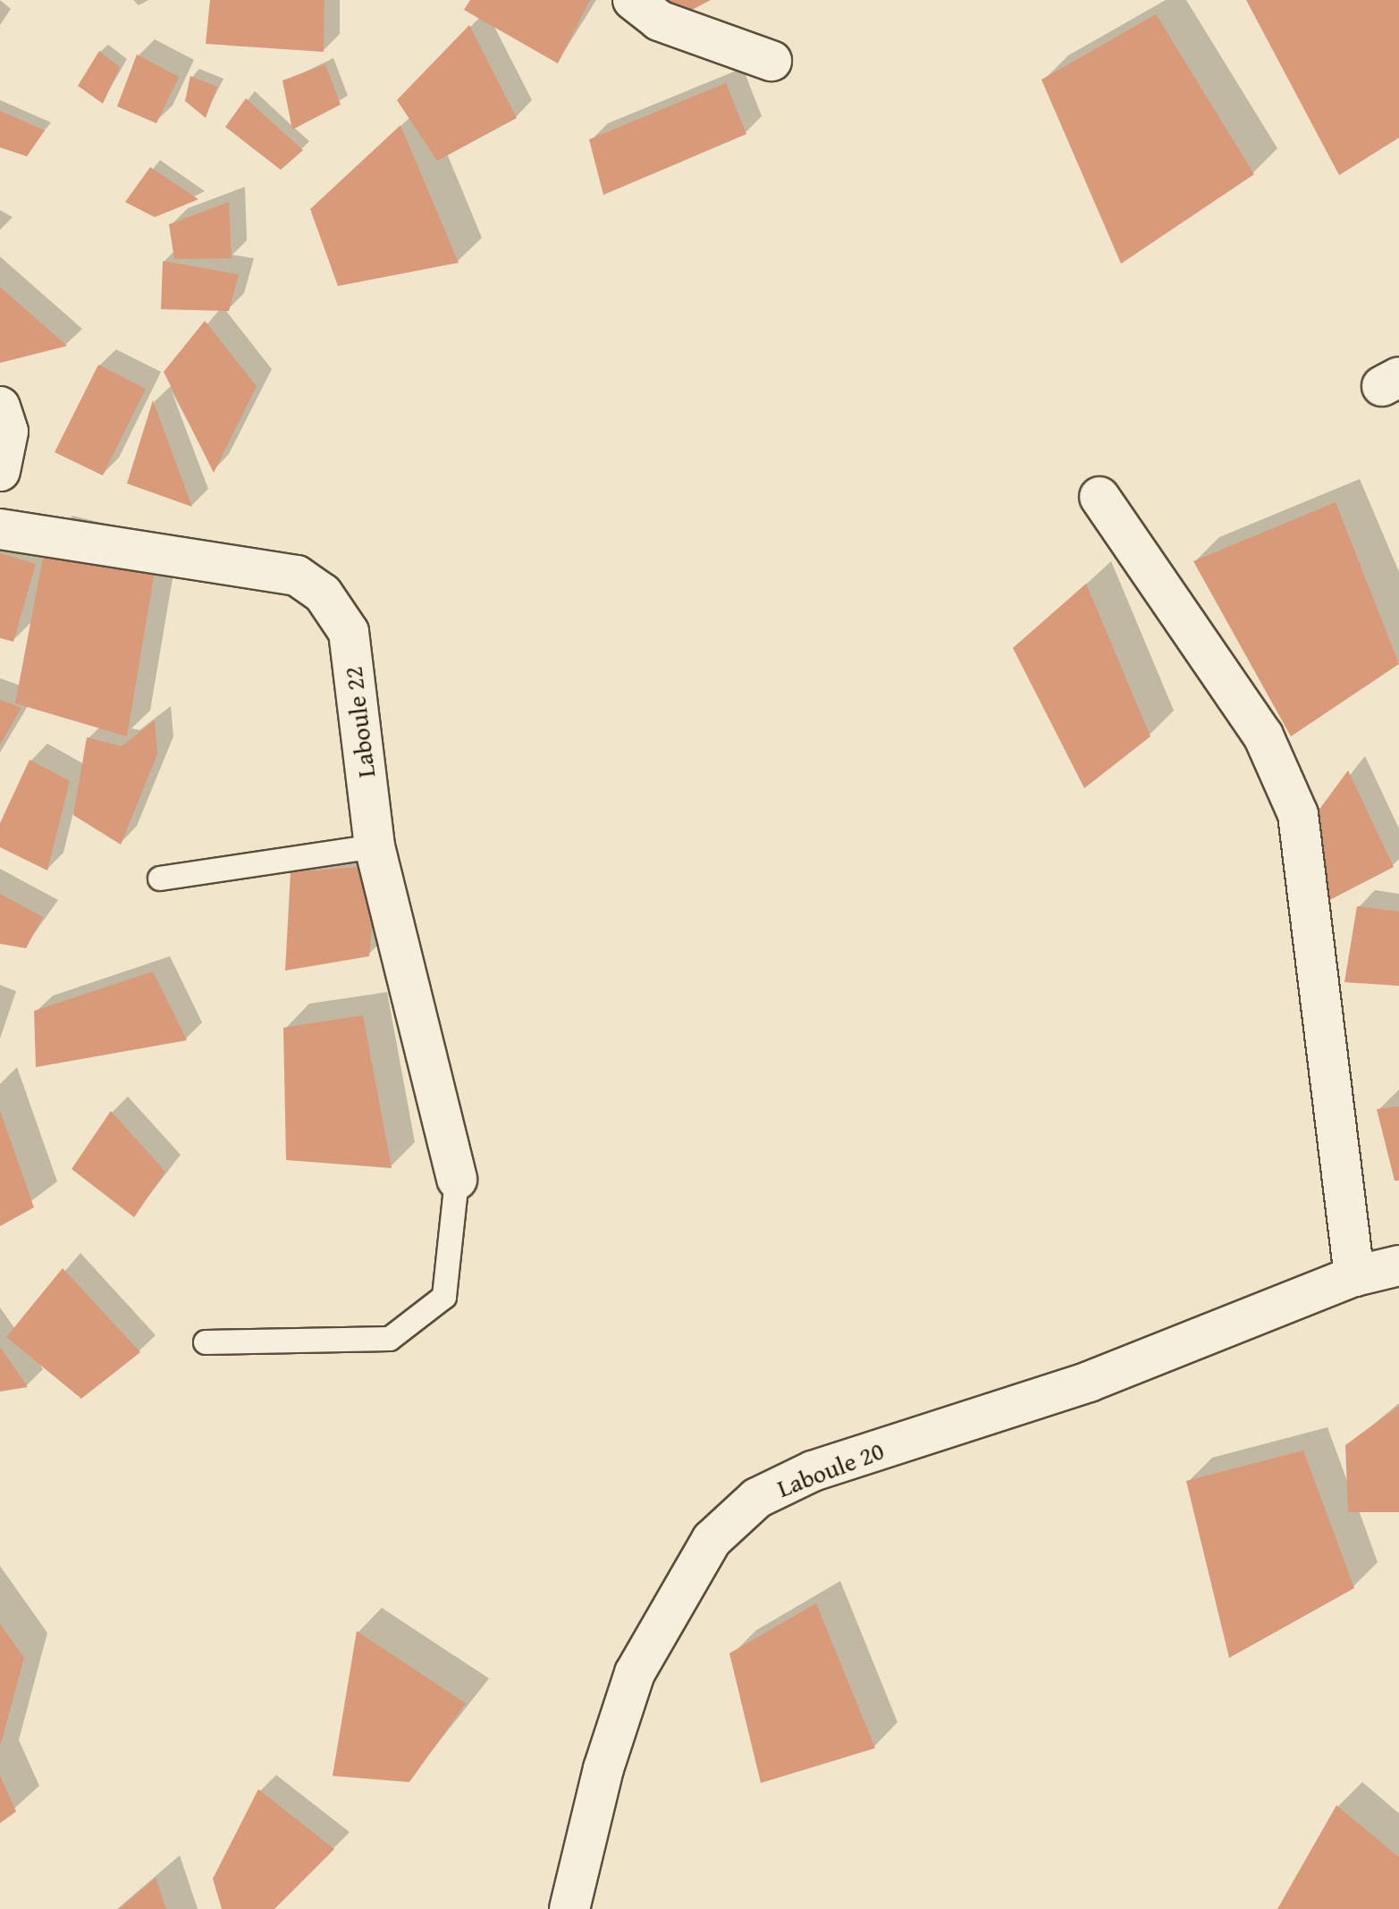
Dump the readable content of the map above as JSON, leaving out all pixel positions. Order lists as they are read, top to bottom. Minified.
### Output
{"streets":{"street":["Laboule 22","Laboule 20"]}}
